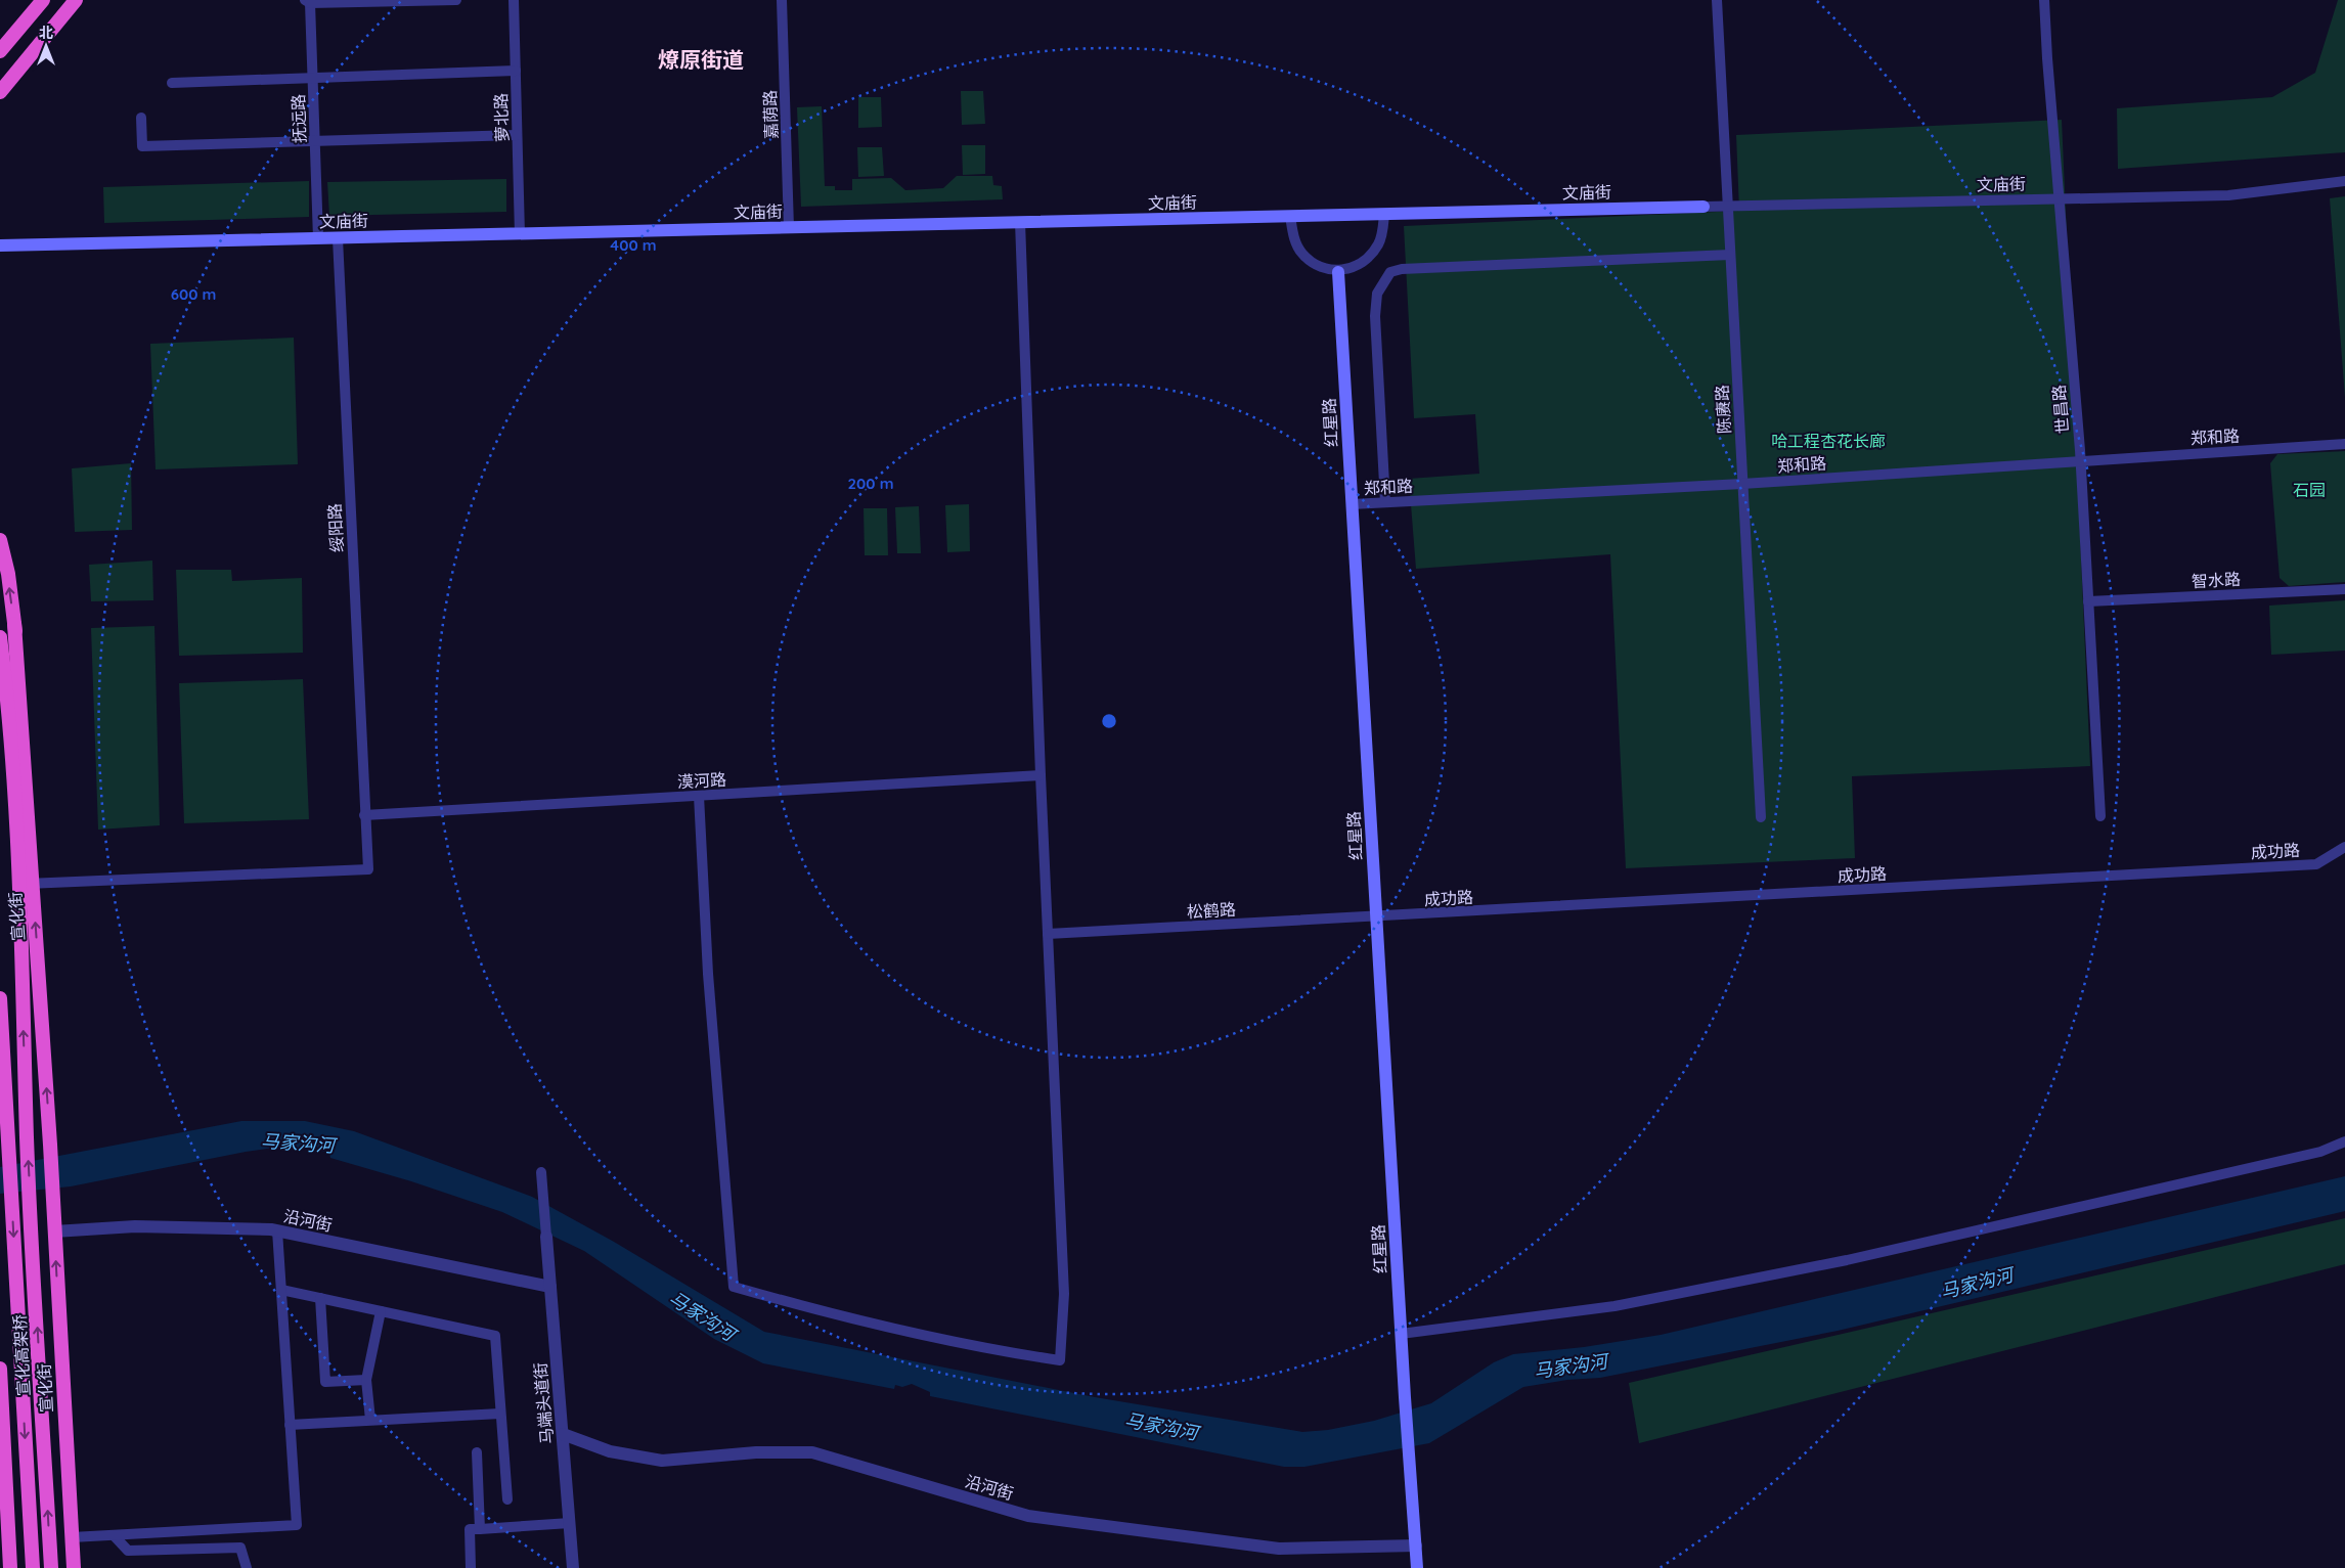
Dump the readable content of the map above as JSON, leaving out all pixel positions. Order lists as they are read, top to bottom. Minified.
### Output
{"streets":{"highway":["宣化街","宣化高架桥"],"main road":["文庙街","红星路"],"street":["嘉荫路","萝北路","抚远路","陈赓路","世昌路","郑和路","绥阳路","智水路","漠河路","成功路","松鹤路","沿河街","马端头道街"]},"crossings":[["嘉荫路","文庙街"],["萝北路","文庙街"],["抚远路","文庙街"],["文庙街","陈赓路"],["文庙街","世昌路"],["文庙街","绥阳路"],["陈赓路","郑和路"],["世昌路","郑和路"],["世昌路","智水路"],["红星路","郑和路"],["红星路","成功路"],["红星路","松鹤路"],["红星路","沿河街"],["绥阳路","漠河路"],["绥阳路","宣化街"],["绥阳路","宣化高架桥"],["成功路","松鹤路"],["宣化街","沿河街"],["宣化街","宣化高架桥"],["沿河街","马端头道街"]],"one_way":["宣化街"],"districts":["燎原街道"],"water":["马家沟河"],"parks":["哈工程杏花长廊","石园"],"north":"top","rings":["400 m","600 m","200 m"]}
